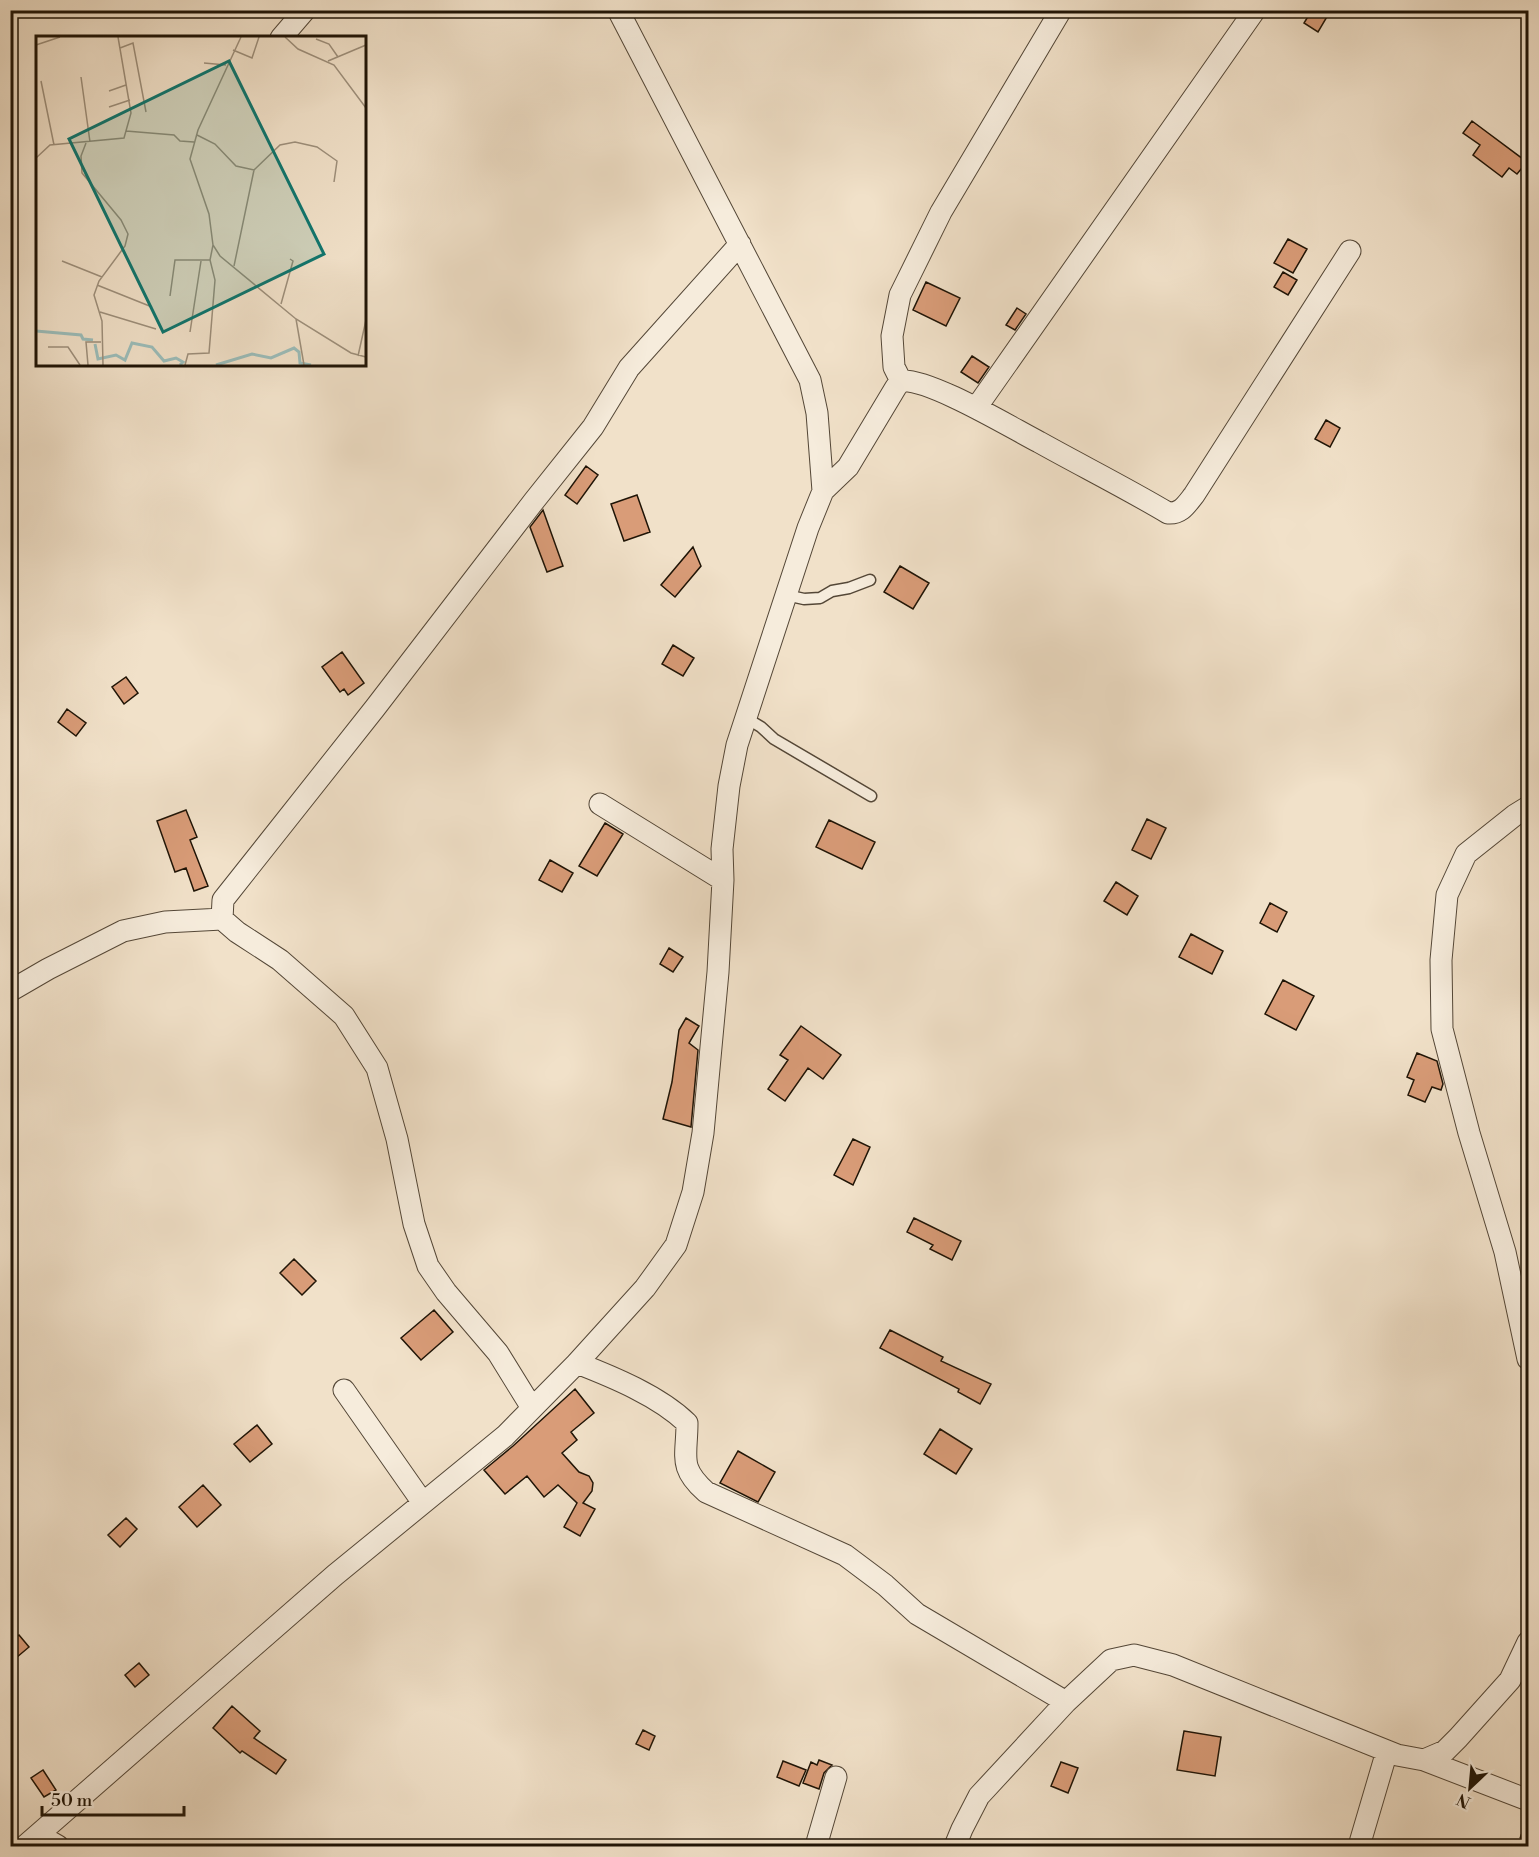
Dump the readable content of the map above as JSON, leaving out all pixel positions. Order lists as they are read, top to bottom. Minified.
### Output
{"scale_bar":"50 m","north":"bottom left"}
